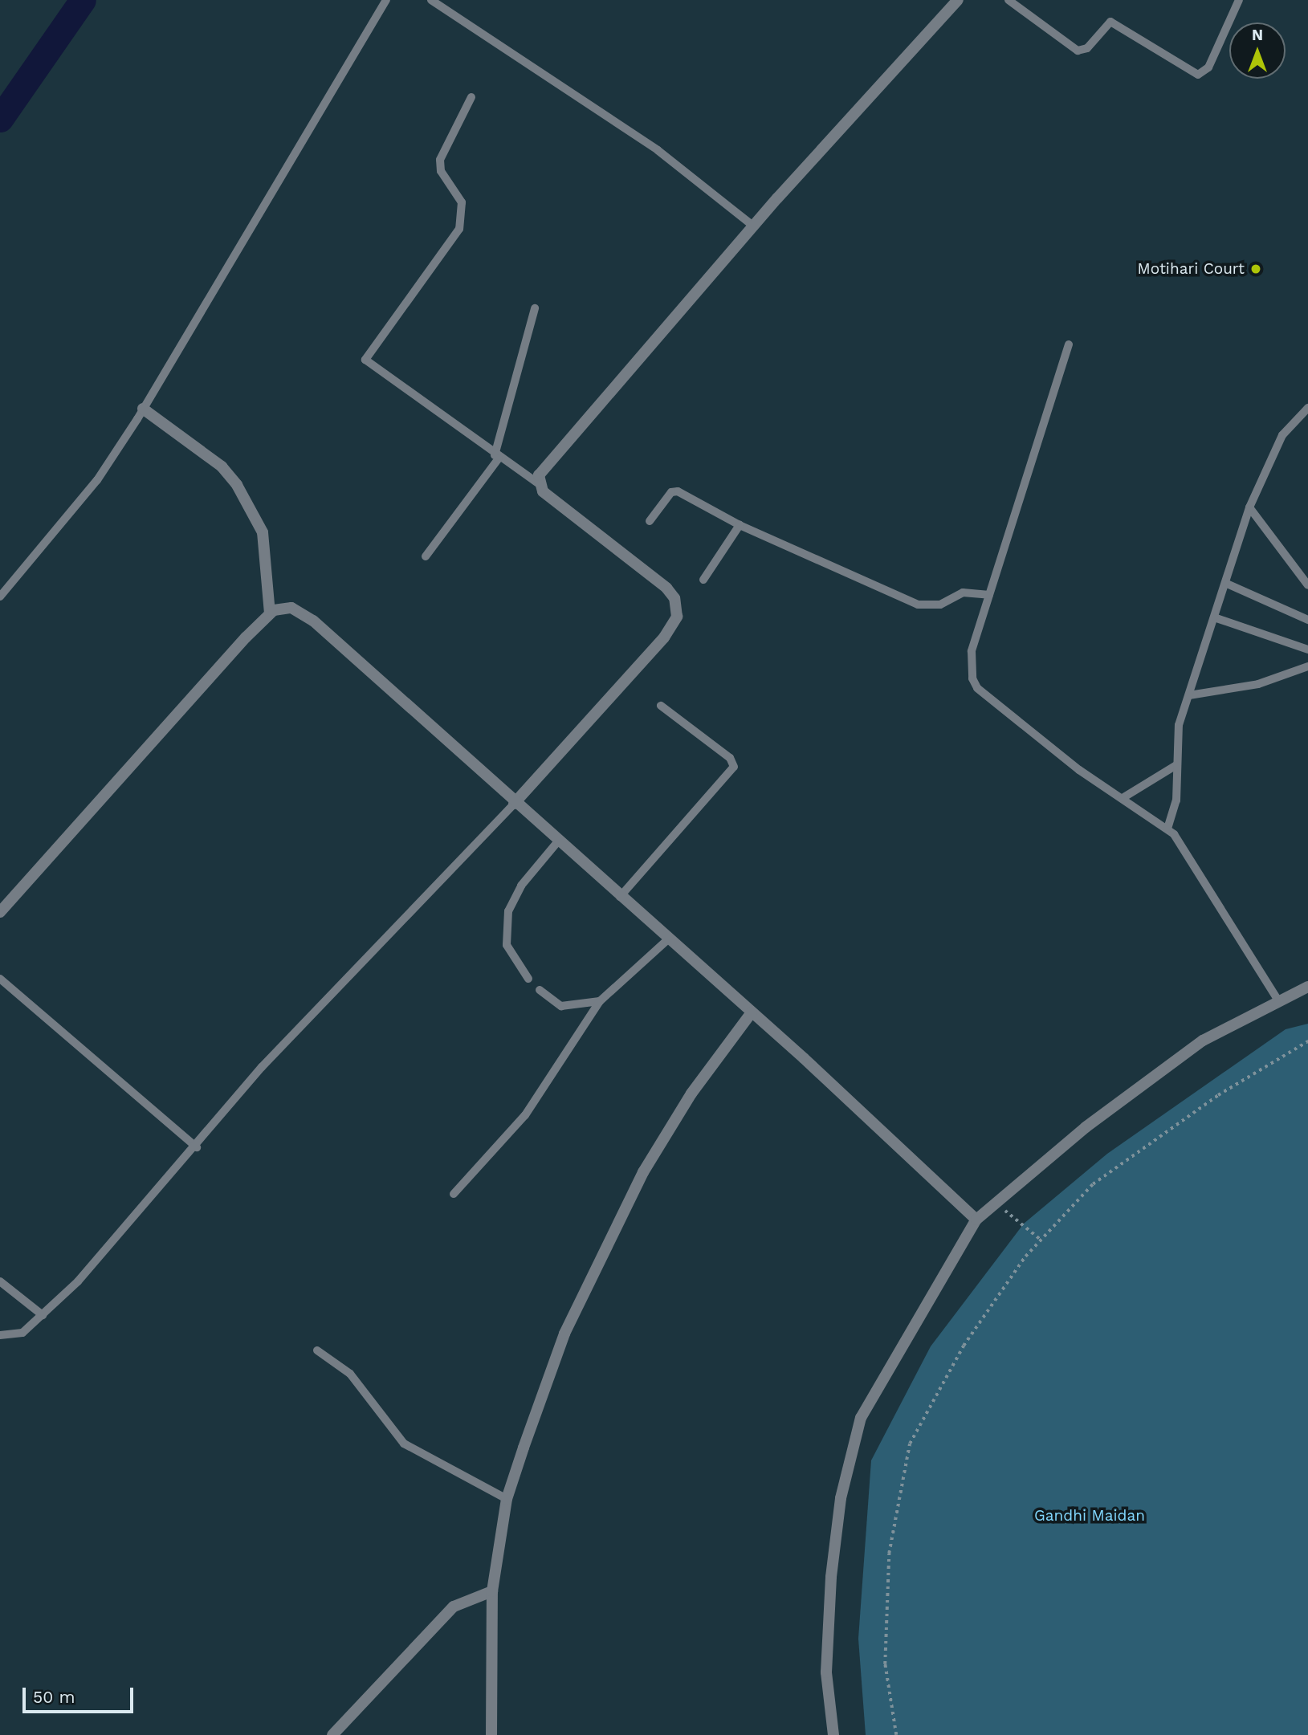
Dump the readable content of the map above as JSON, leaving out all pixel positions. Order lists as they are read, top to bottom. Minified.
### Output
{"parks":["Gandhi Maidan"],"places":["Motihari Court"],"scale_bar":"50 m","north":"top"}
